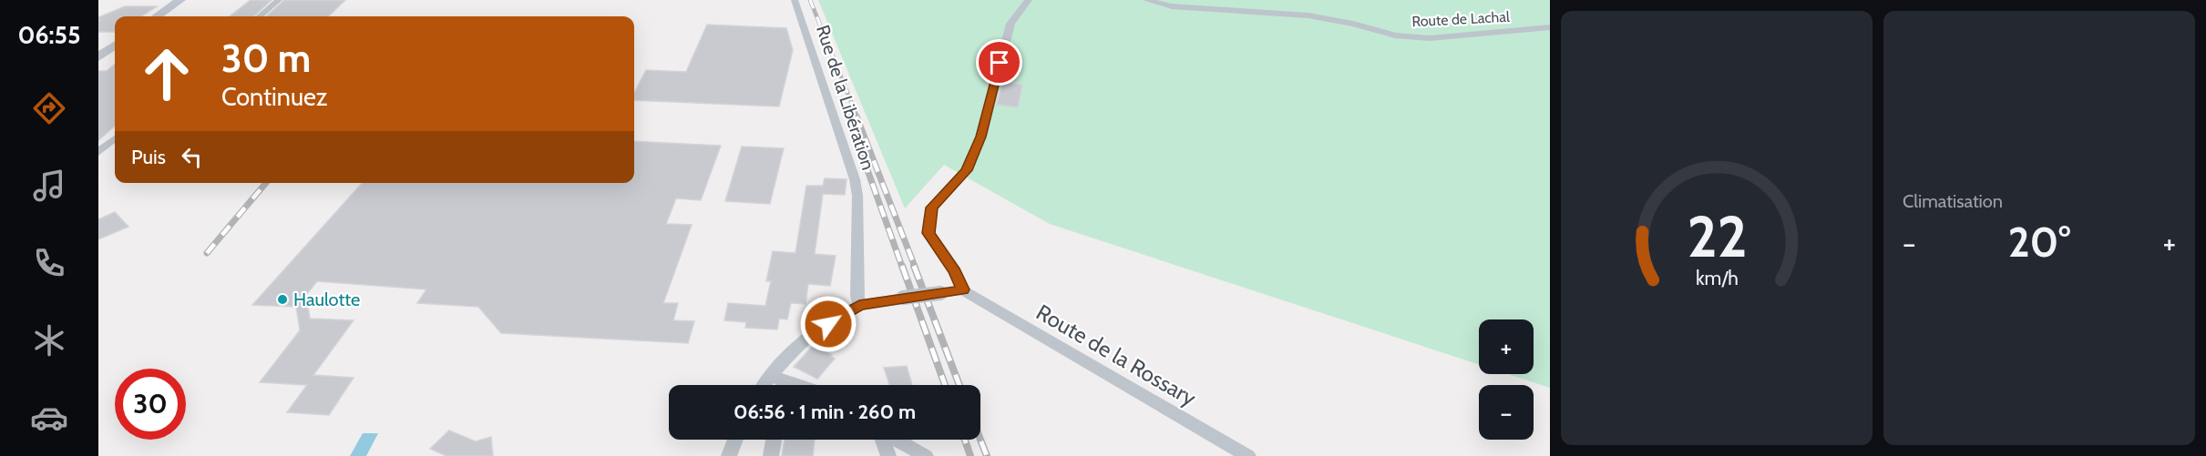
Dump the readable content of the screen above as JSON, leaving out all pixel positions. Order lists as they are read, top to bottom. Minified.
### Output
{"streets":{"street":["Route de Lachal","Rue de la Libération","Route de la Rossary"]},"places":["Haulotte"],"page":{"tabs":"06:55","tile":"Climatisation","turn":["30 m","Continuez"],"then":"Puis","heat":["−","20°","+"],"map_buttons":["+","−"],"limit":"30","trip":"06:56 · 1 min · 260 m","gauge":["22","km/h"]}}
